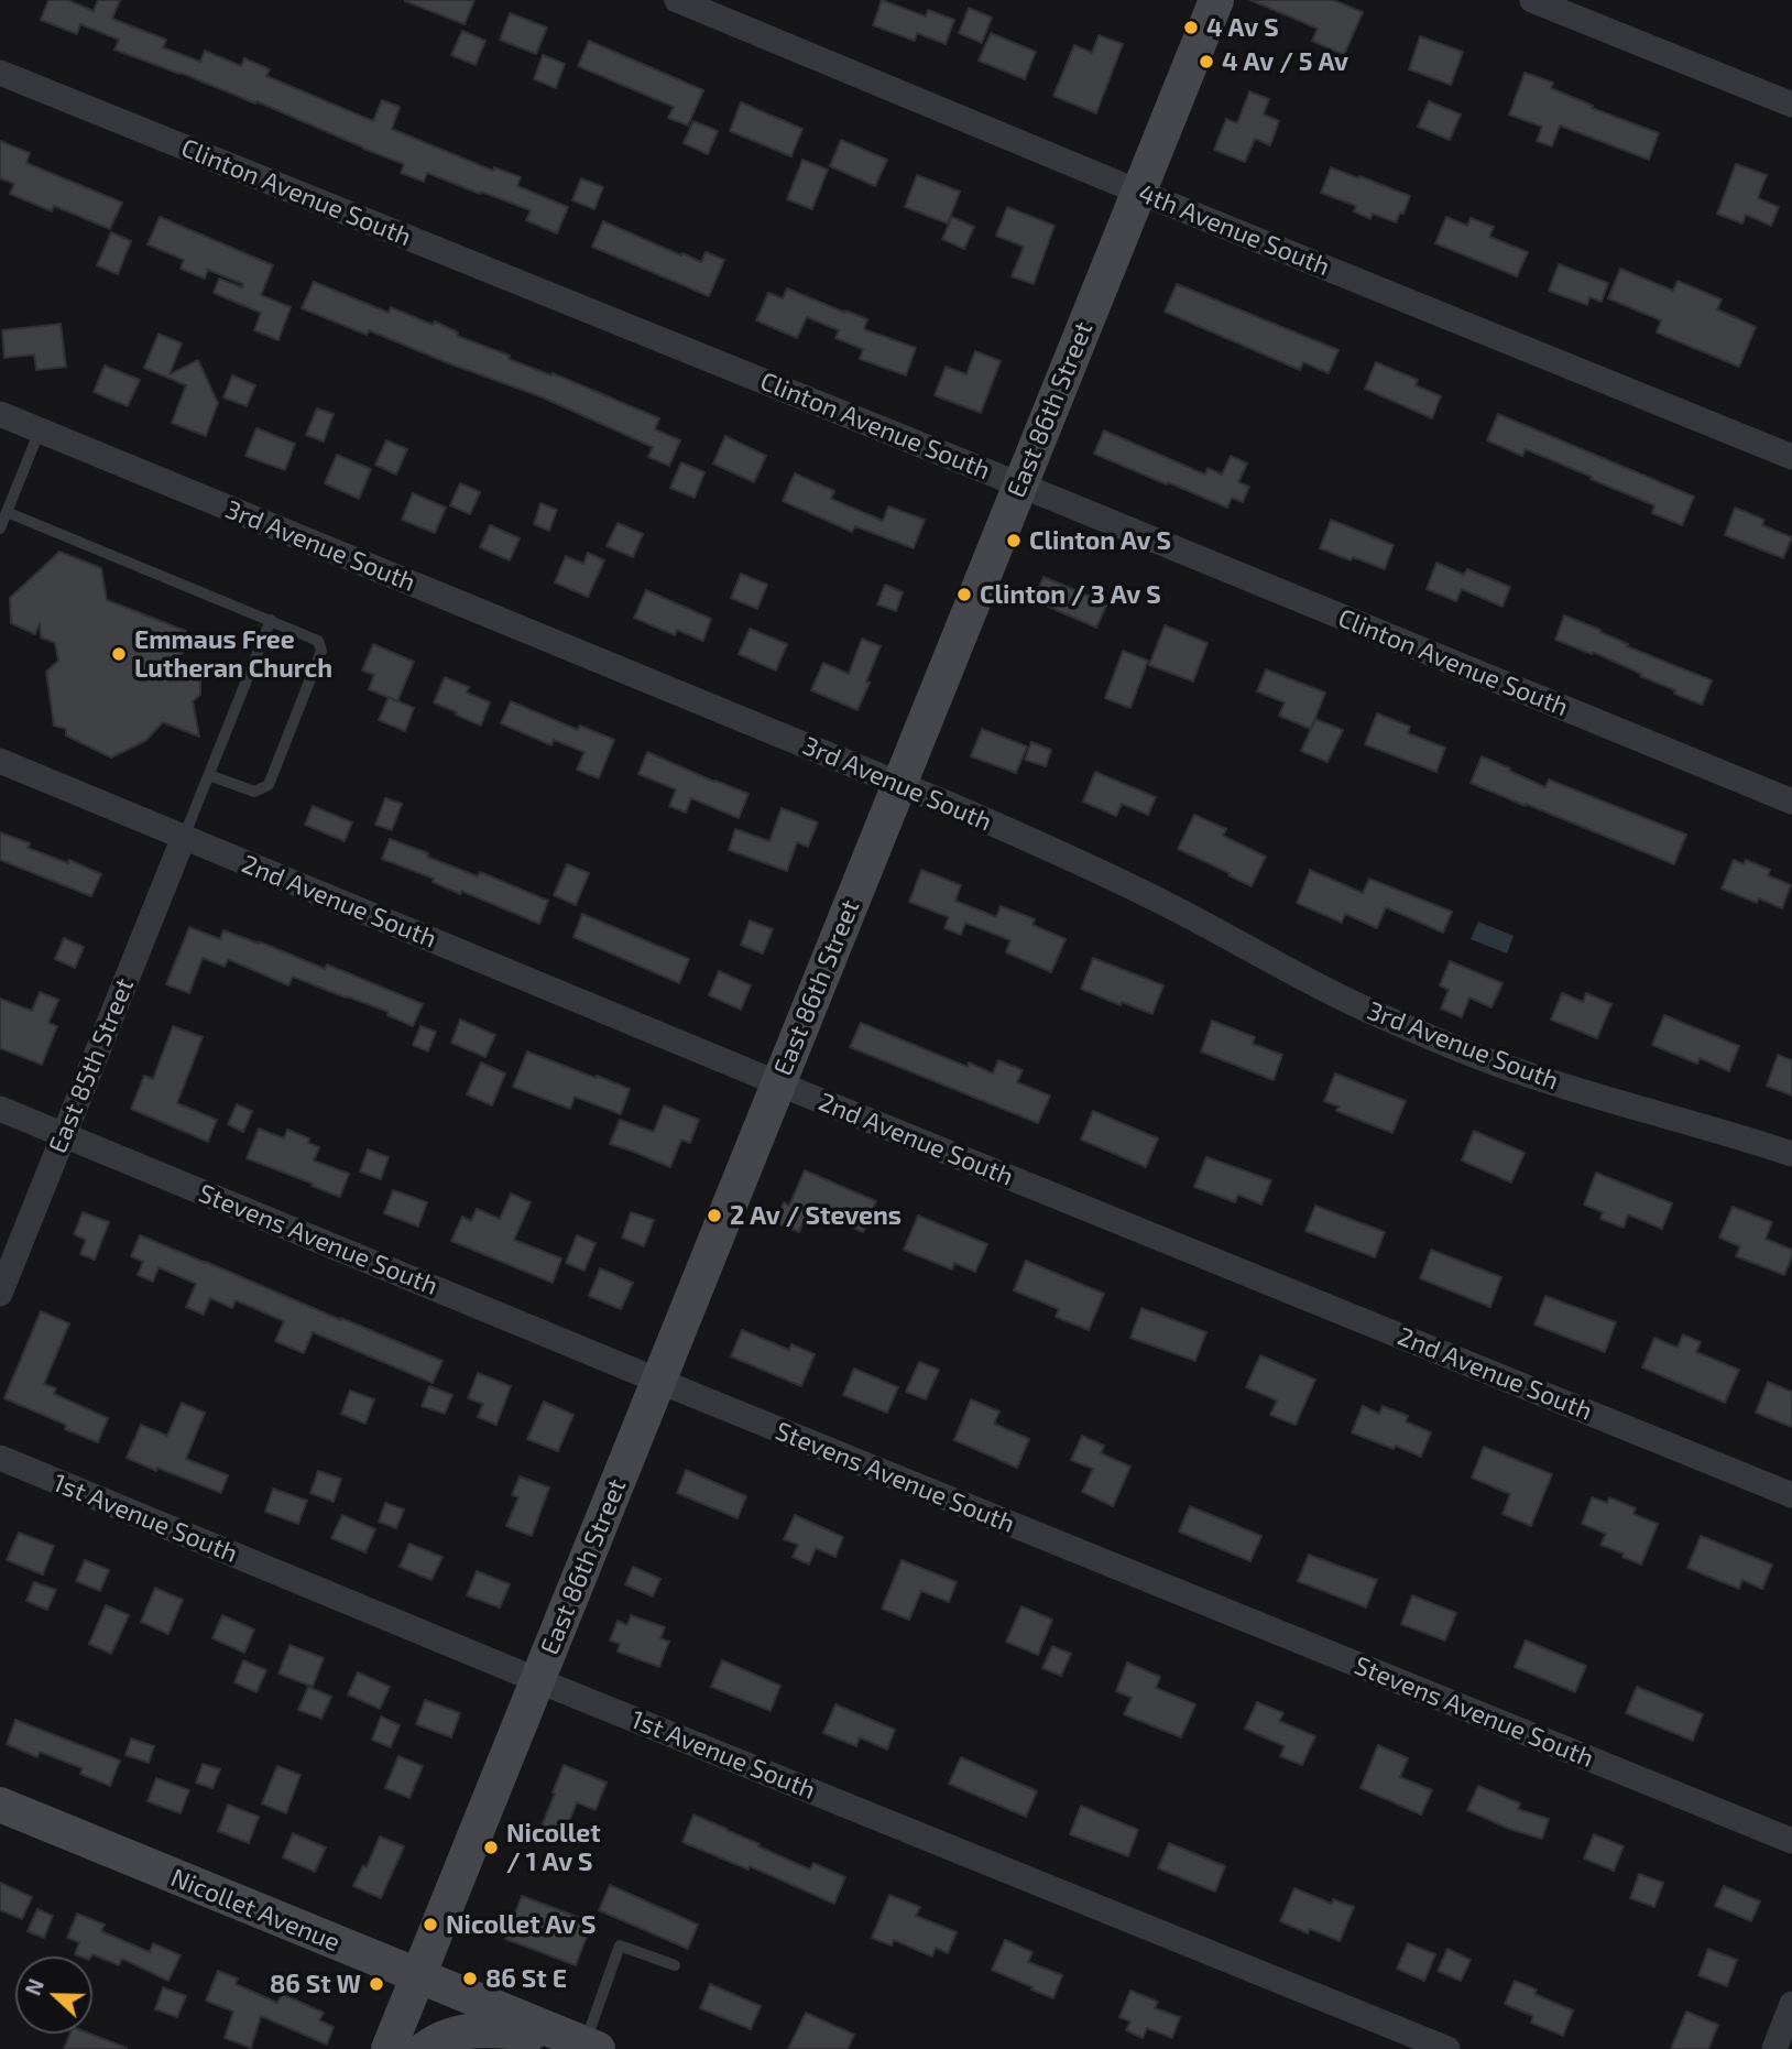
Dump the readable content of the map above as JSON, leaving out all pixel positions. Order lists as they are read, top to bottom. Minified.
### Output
{"streets":{"street":["Clinton Avenue South","4th Avenue South","East 86th Street","3rd Avenue South","2nd Avenue South","East 85th Street","Stevens Avenue South","1st Avenue South","Nicollet Avenue"]},"crossings":[["Clinton Avenue South","East 86th Street"],["4th Avenue South","East 86th Street"],["East 86th Street","3rd Avenue South"],["East 86th Street","2nd Avenue South"],["East 86th Street","Stevens Avenue South"],["East 86th Street","1st Avenue South"],["East 86th Street","Nicollet Avenue"],["2nd Avenue South","East 85th Street"],["East 85th Street","Stevens Avenue South"]],"places":["4 Av S","4 Av / 5 Av","Clinton Av S","Clinton / 3 Av S","Emmaus Free Lutheran Church","2 Av / Stevens","Nicollet / 1 Av S","Nicollet Av S","86 St E","86 St W"],"north":"left"}
